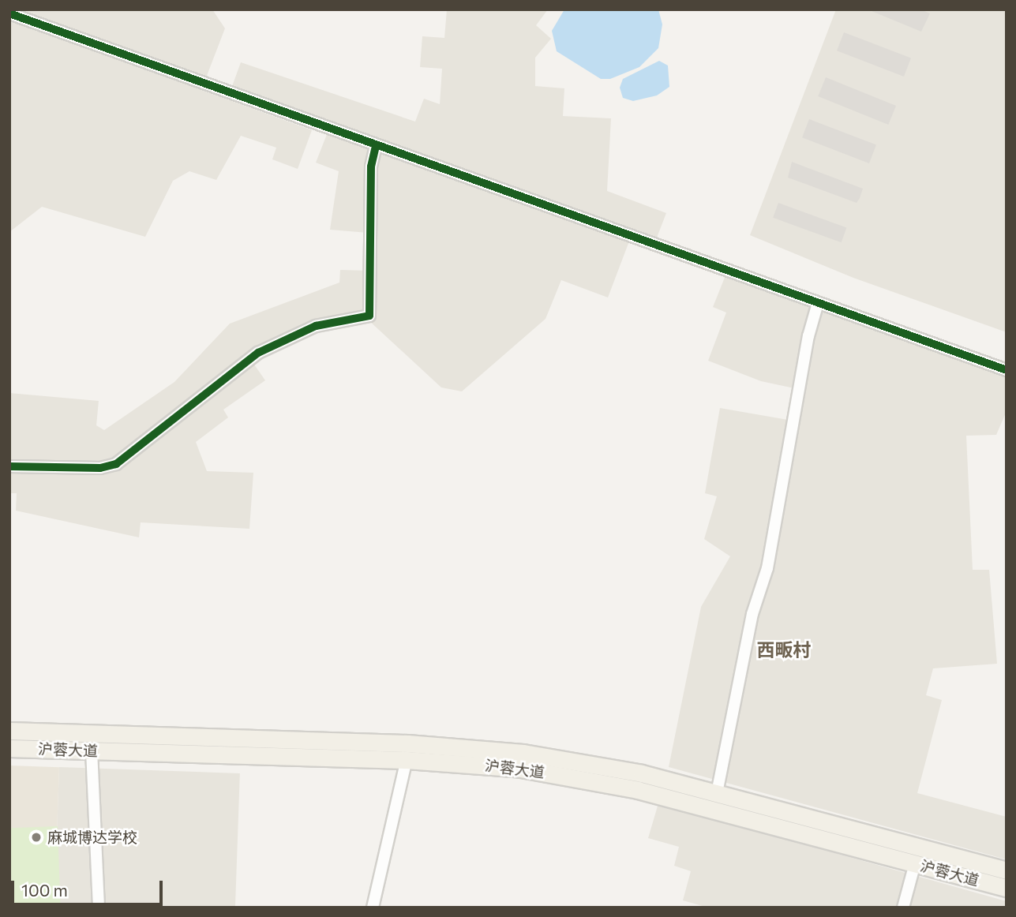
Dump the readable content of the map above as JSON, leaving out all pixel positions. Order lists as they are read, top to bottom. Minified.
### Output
{"streets":{"main road":["沪蓉大道"]},"districts":["西畈村"],"places":["麻城博达学校"],"scale_bar":"100 m"}
